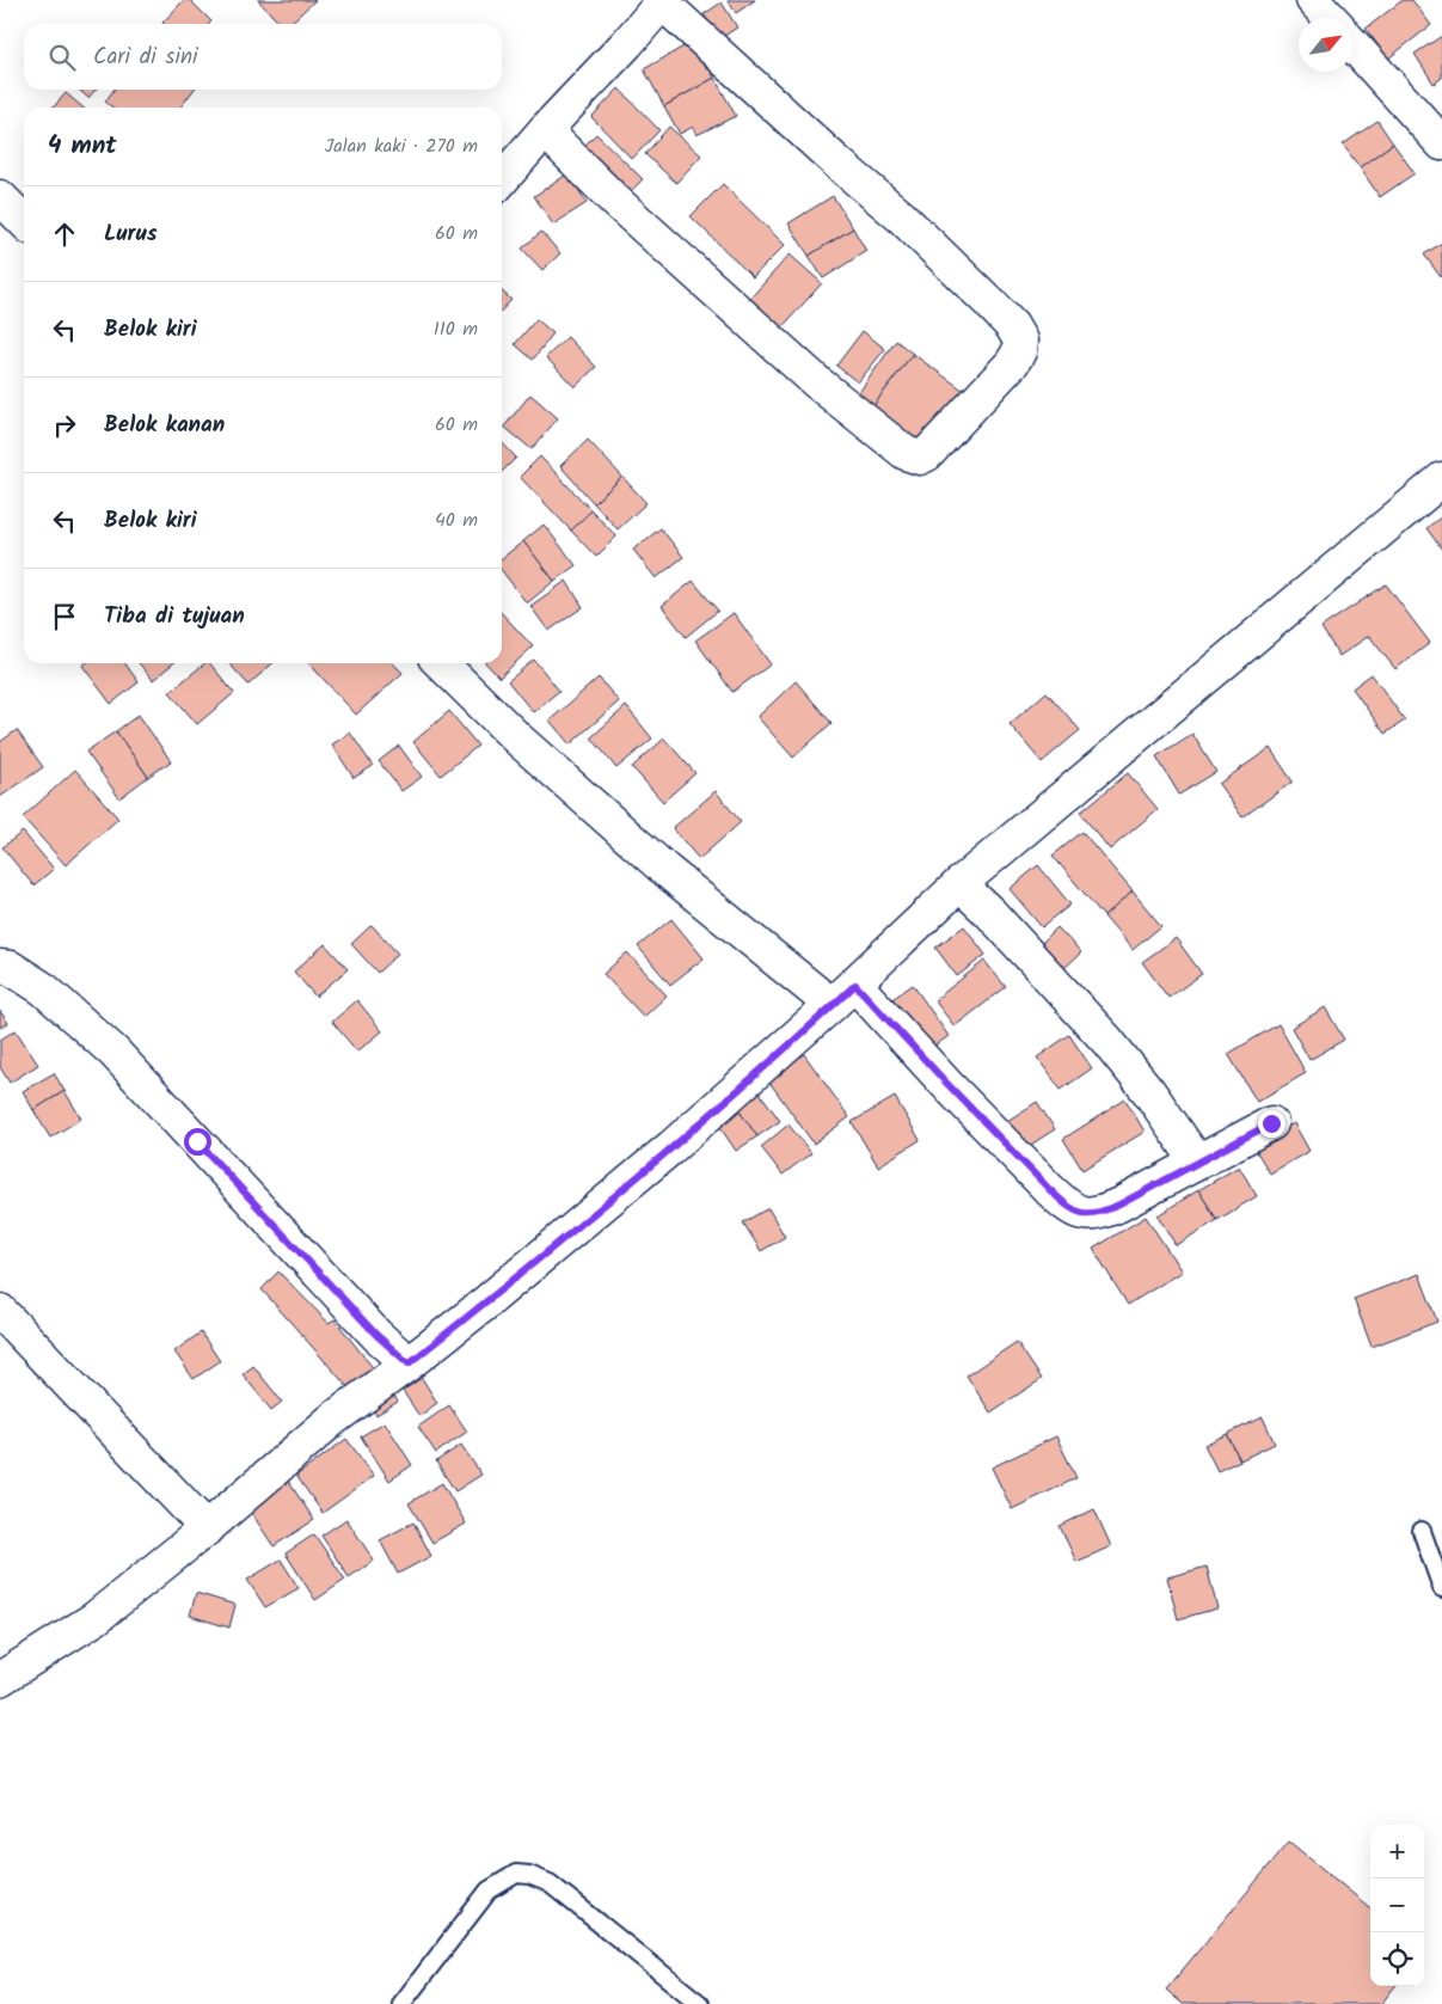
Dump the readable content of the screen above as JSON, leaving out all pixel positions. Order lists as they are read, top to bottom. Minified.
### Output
{"north":"top right","page":{"search":"Cari di sini","heading":["4 mnt","Jalan kaki · 270 m"],"list":[["Lurus","60 m"],["Belok kiri","110 m"],["Belok kanan","60 m"],["Belok kiri","40 m"],"Tiba di tujuan"],"map_buttons":["+","−"]}}
